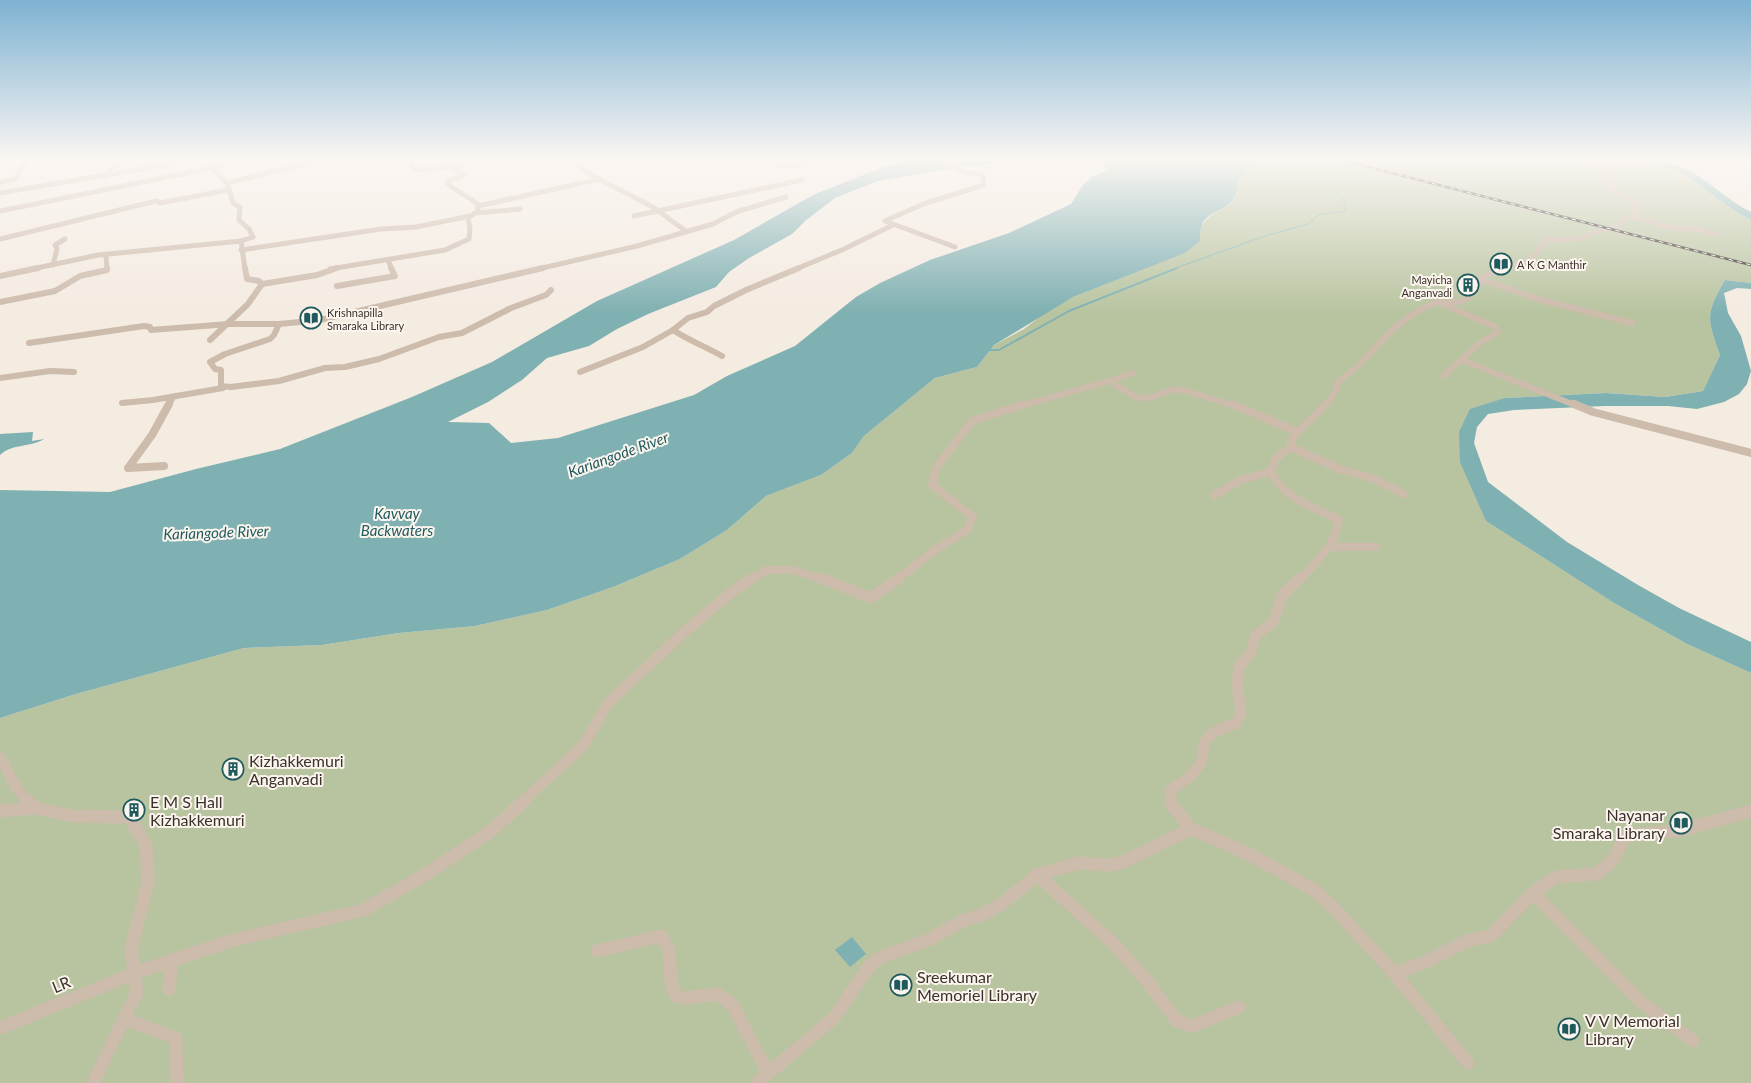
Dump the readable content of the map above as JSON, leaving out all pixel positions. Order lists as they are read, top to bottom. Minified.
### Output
{"streets":{"street":["LR"]},"water":["Kariangode River","Kavvay Backwaters"],"places":{"library":["A K G Manthir","Krishnapilla Smaraka Library","Nayanar Smaraka Library","Sreekumar Memoriel Library","V V Memorial Library"],"building":["Mayicha Anganvadi","Kizhakkemuri Anganvadi","E M S Hall Kizhakkemuri"]}}
